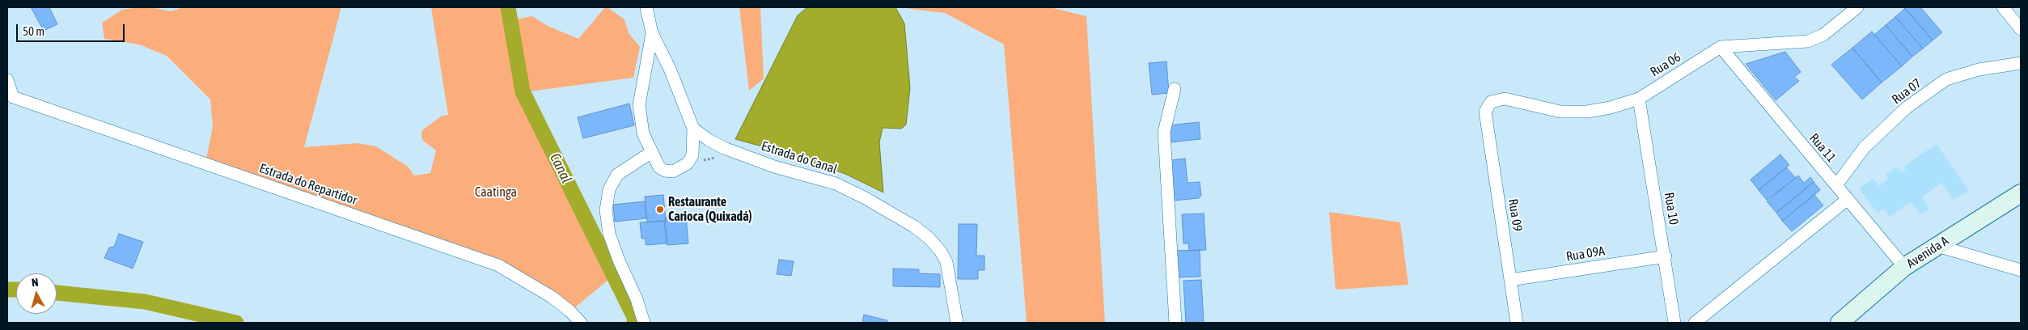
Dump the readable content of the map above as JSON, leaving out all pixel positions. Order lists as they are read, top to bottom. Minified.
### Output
{"streets":{"street":["Rua 06","Rua 07","Rua 11","Estrada do Canal","Estrada do Repartidor","Rua 10","Rua 09","Avenida A","Rua 09A"]},"crossings":[["Rua 06","Rua 11"],["Rua 06","Rua 10"],["Rua 06","Rua 09"],["Rua 07","Rua 11"],["Rua 11","Avenida A"],["Rua 10","Rua 09A"],["Rua 09","Rua 09A"]],"water":["Canal"],"parks":["Caatinga"],"places":["Restaurante Carioca (Quixadá)"],"scale_bar":"50 m","north":"top"}
